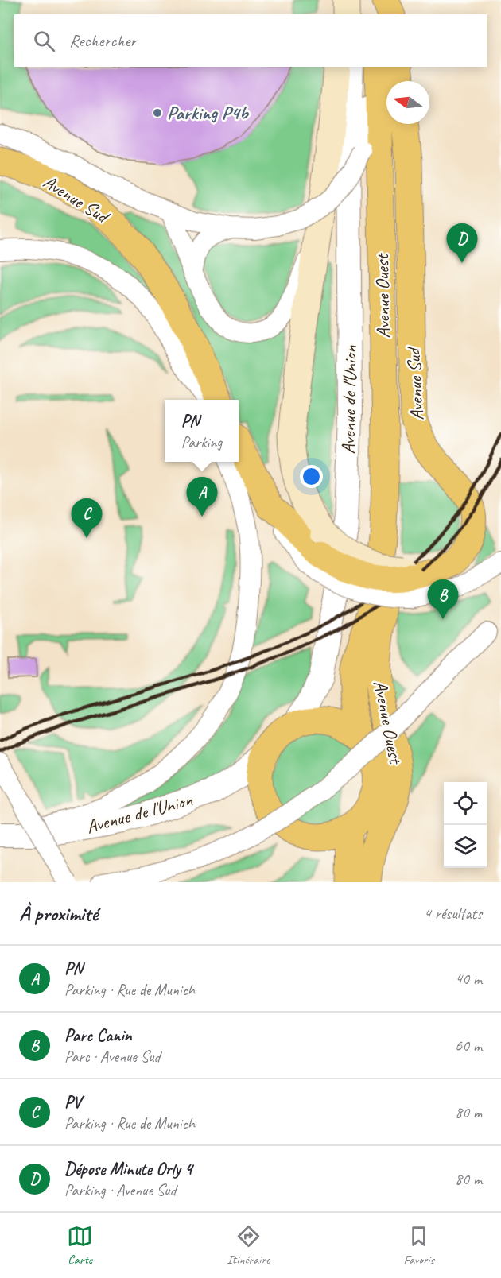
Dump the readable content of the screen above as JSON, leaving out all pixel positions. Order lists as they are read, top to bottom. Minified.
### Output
{"streets":{"main road":["Avenue Sud","Avenue Ouest"],"street":["Avenue de l'Union"]},"crossings":[["Avenue Ouest","Avenue de l'Union"]],"places":["Parking P4b"],"north":"left","page":{"search":"Rechercher","pins":["D","A","C","B"],"popup":["PN","Parking"],"heading":["À proximité","4 résultats"],"list":[{"mark":"A","name":"PN","note":"Parking · Rue de Munich","value":"40 m"},{"mark":"B","name":"Parc Canin","note":"Parc · Avenue Sud","value":"60 m"},{"mark":"C","name":"PV","note":"Parking · Rue de Munich","value":"80 m"},{"mark":"D","name":"Dépose Minute Orly 4","note":"Parking · Avenue Sud","value":"80 m"}],"nav":["Carte","Itinéraire","Favoris"]}}
